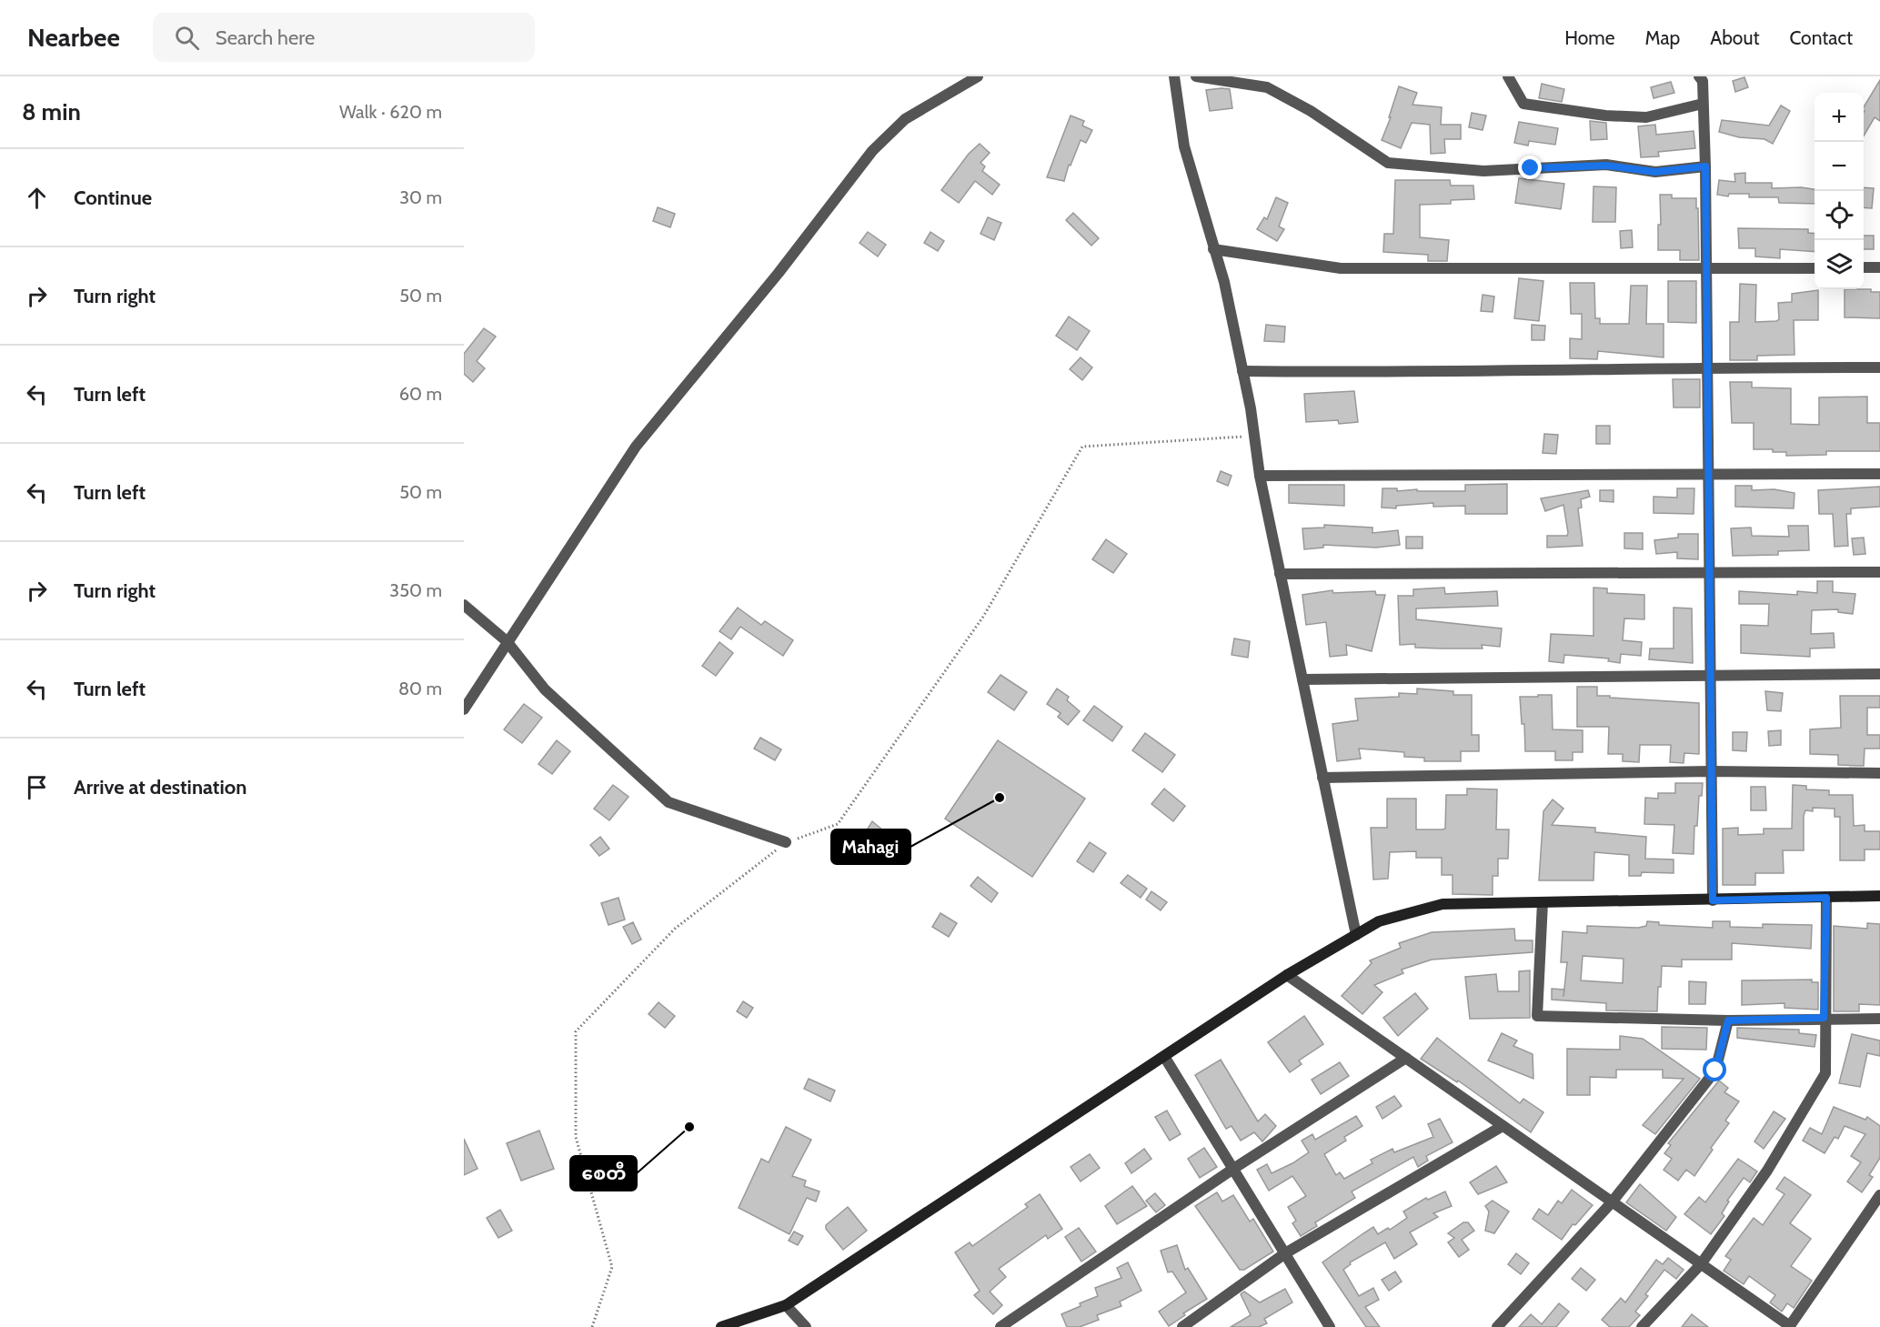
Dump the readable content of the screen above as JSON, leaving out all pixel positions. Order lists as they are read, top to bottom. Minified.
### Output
{"places":["Mahagi","စေတီ"],"page":{"header":"Nearbee","search":"Search here","nav":["Home","Map","About","Contact"],"heading":["8 min","Walk · 620 m"],"map_buttons":["+","−"],"list":[["Continue","30 m"],["Turn right","50 m"],["Turn left","60 m"],["Turn left","50 m"],["Turn right","350 m"],["Turn left","80 m"],"Arrive at destination"]}}
